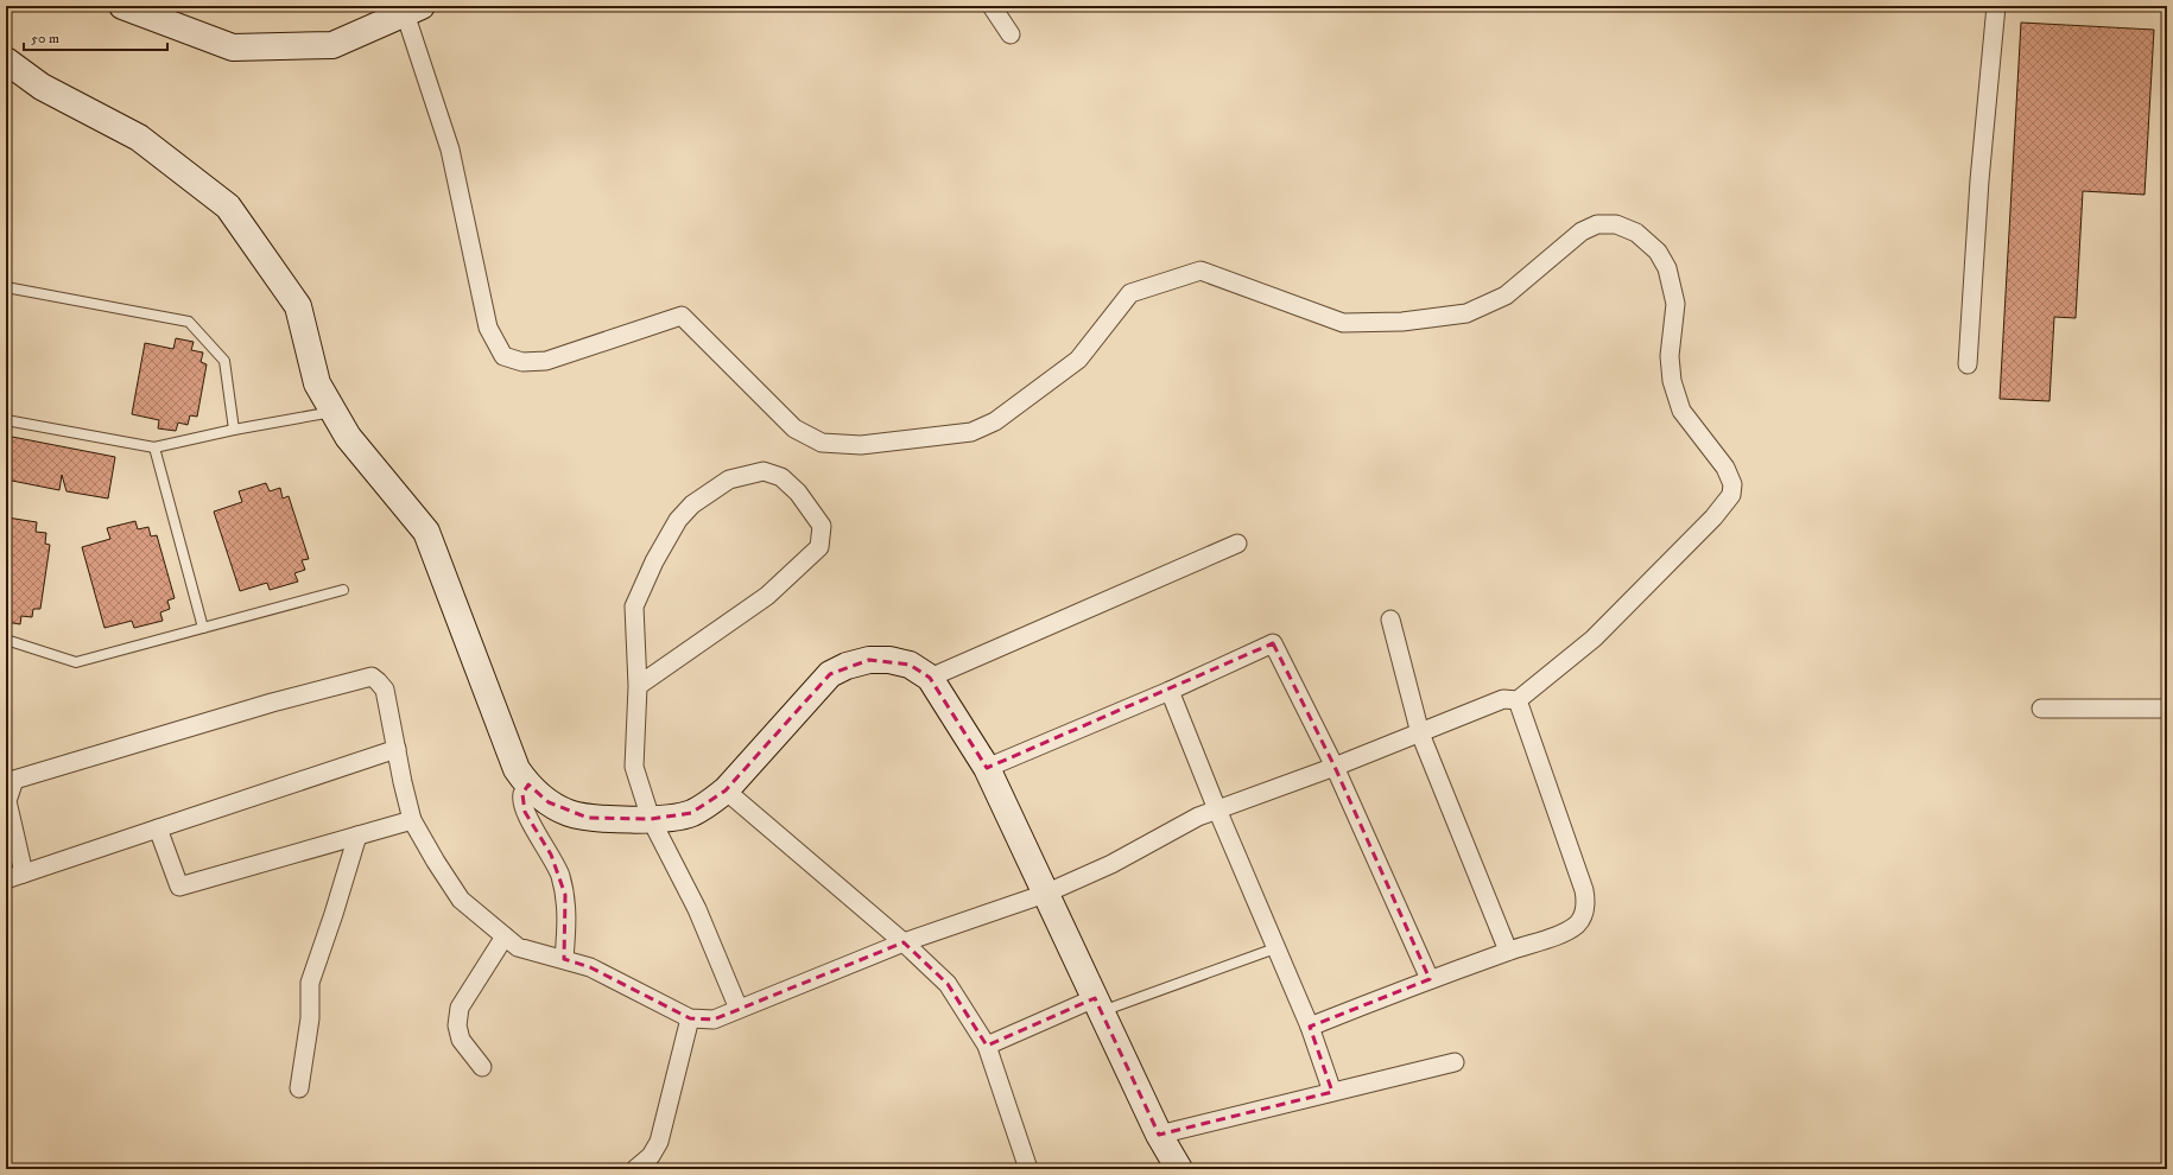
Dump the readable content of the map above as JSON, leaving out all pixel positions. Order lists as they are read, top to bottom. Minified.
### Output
{"scale_bar":"50 m"}
